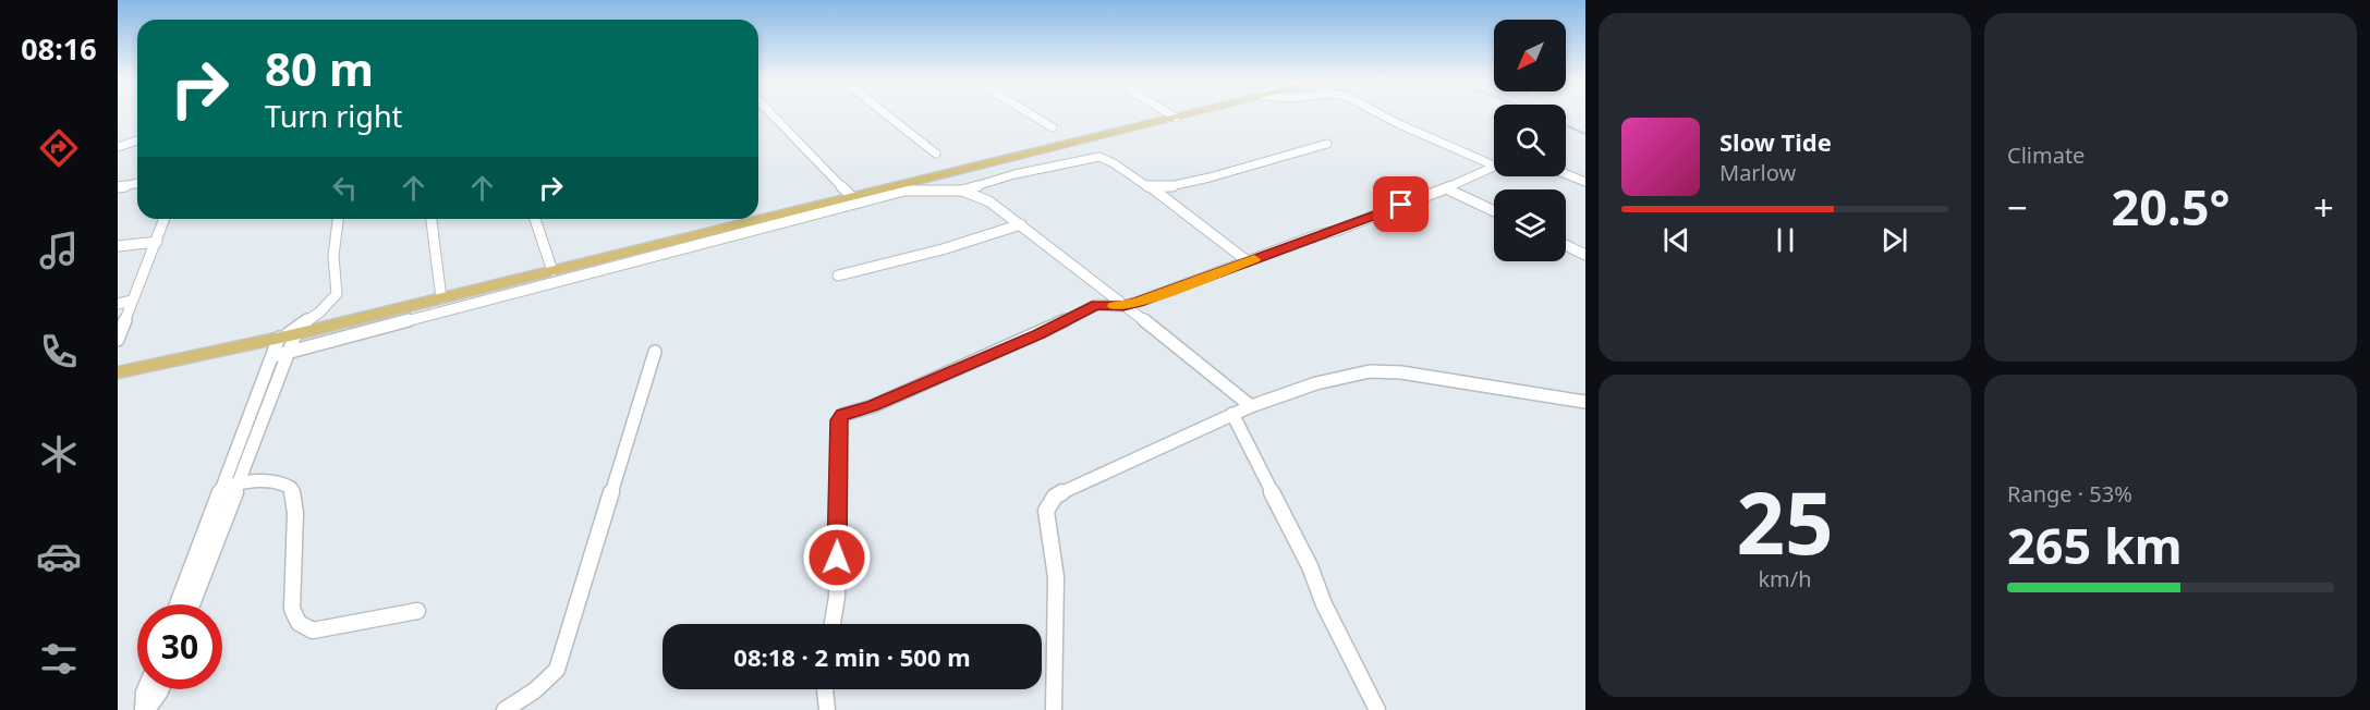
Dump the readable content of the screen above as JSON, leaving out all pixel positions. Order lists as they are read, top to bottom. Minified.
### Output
{"north":"bottom left","page":{"tabs":"08:16","tile":["Climate",["25","km/h"],["Range · 53%","265 km"]],"turn":["80 m","Turn right"],"song":["Slow Tide","Marlow"],"heat":["−","20.5°","+"],"limit":"30","trip":"08:18 · 2 min · 500 m"}}
